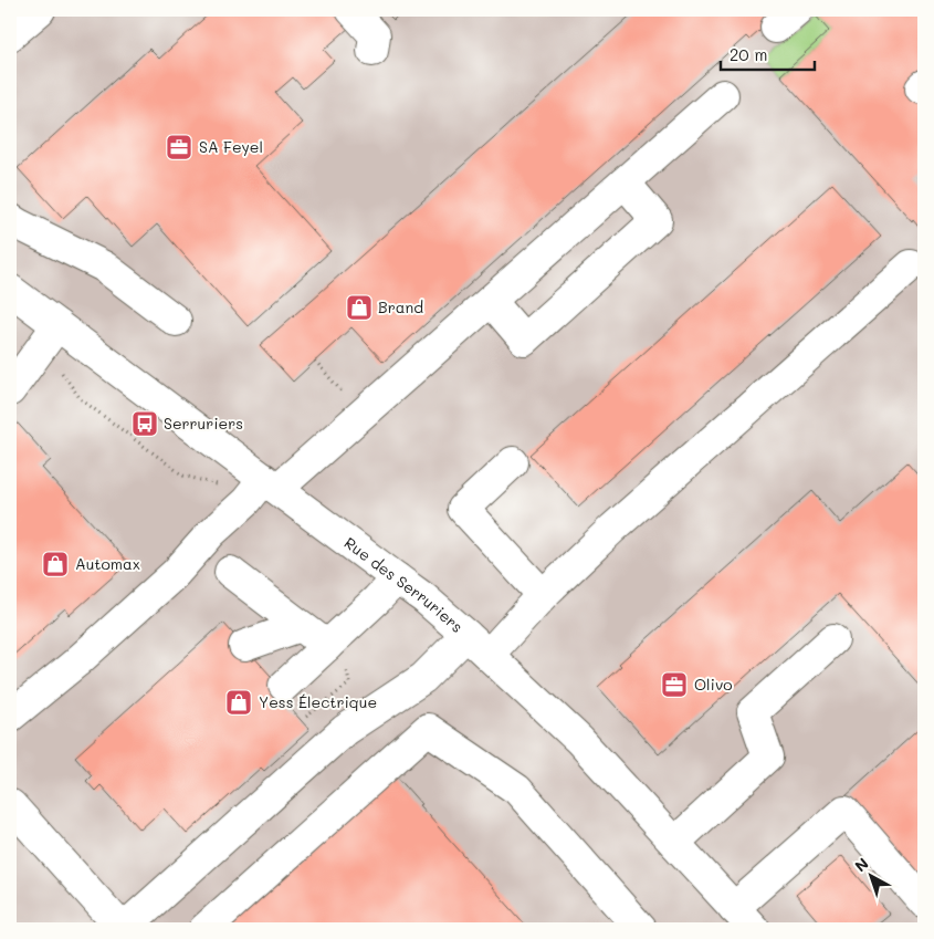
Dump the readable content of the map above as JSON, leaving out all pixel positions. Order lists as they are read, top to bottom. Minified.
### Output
{"streets":{"street":["Rue des Serruriers"]},"places":{"office":["SA Feyel","Olivo"],"shop":["Brand","Automax","Yess Électrique"],"bus stop":["Serruriers"]},"scale_bar":"20 m","north":"top left"}
